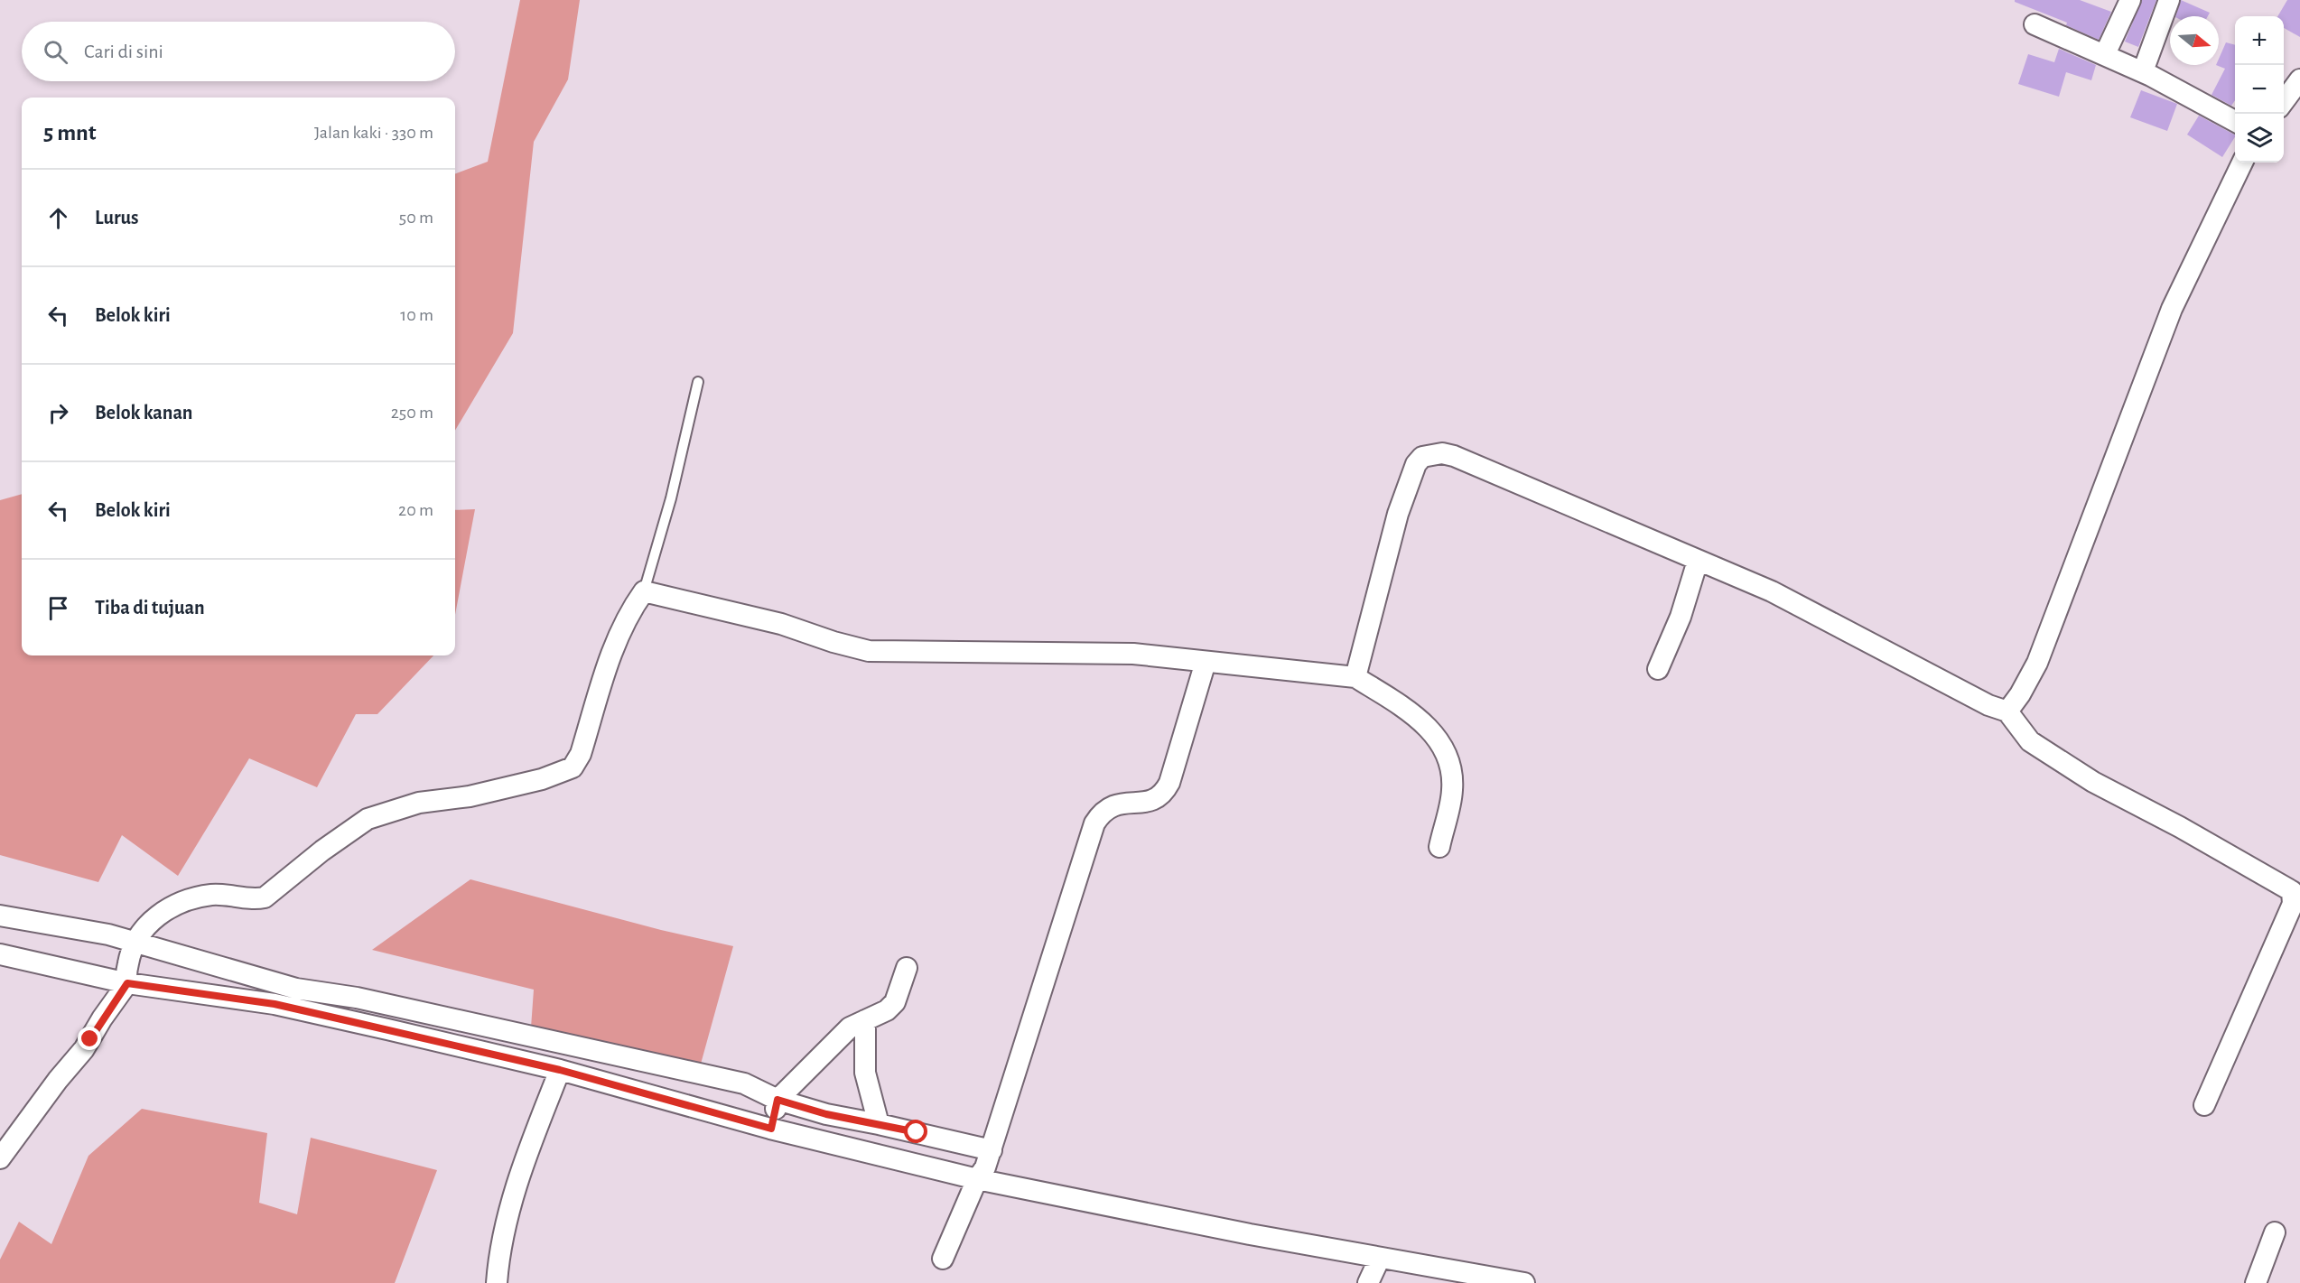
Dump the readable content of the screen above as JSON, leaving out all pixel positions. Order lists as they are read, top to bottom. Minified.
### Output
{"north":"right","page":{"map_buttons":["+","−"],"search":"Cari di sini","heading":["5 mnt","Jalan kaki · 330 m"],"list":[["Lurus","50 m"],["Belok kiri","10 m"],["Belok kanan","250 m"],["Belok kiri","20 m"],"Tiba di tujuan"]}}
